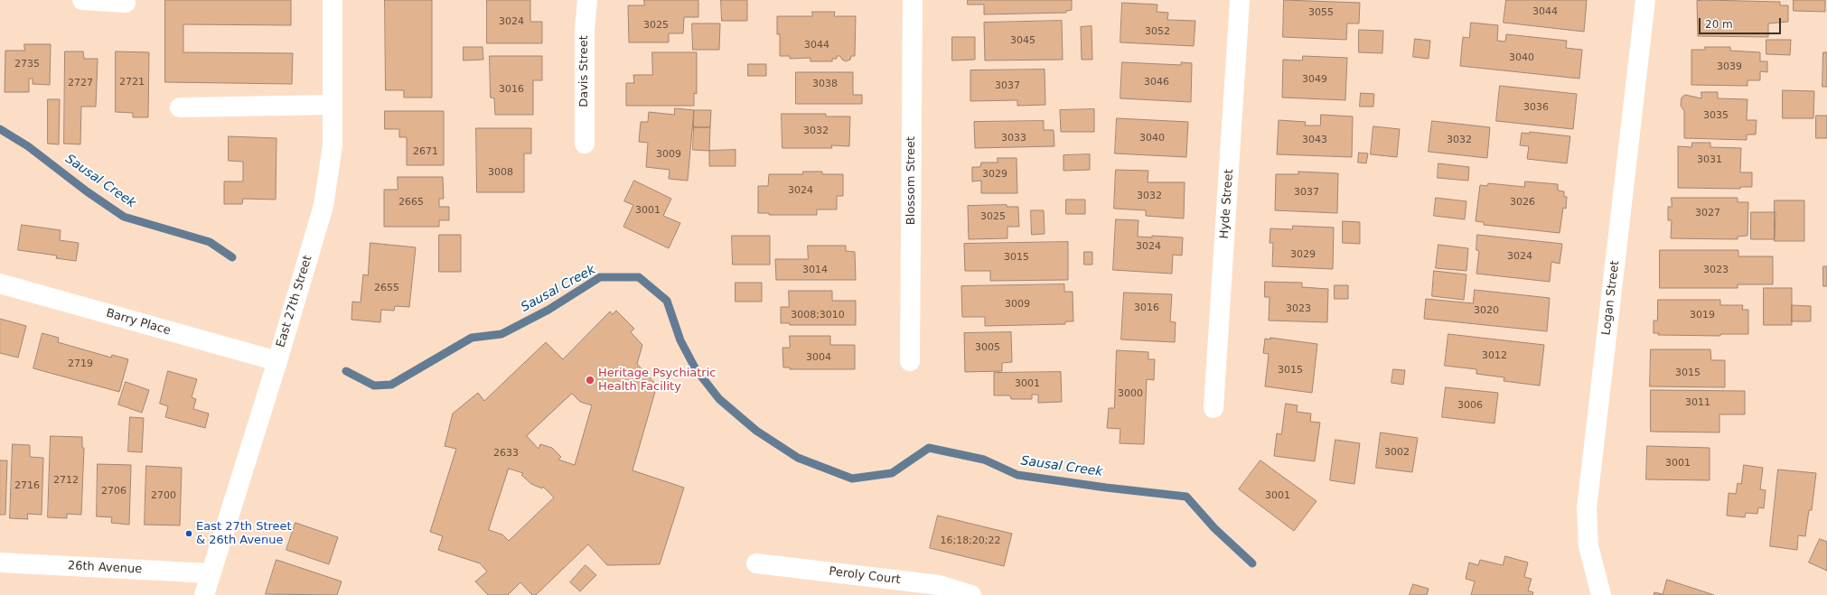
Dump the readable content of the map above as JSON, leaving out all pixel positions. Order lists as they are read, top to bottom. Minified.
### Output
{"streets":{"street":["Davis Street","Blossom Street","Hyde Street","Logan Street","East 27th Street","Barry Place","26th Avenue","Peroly Court"]},"crossings":[["East 27th Street","Barry Place"],["East 27th Street","26th Avenue"]],"water":["Sausal Creek"],"places":["Heritage Psychiatric Health Facility","East 27th Street & 26th Avenue"],"house_numbers":["3044","3055","3024","3025","3052","3045","3044","3040","2735","3039","3049","2721","3046","2727","3038","3037","3016","3036","3035","3032","3033","3040","3043","3032","2671","3009","3031","3008","3029","3024","3037","3032","2665","3026","3001","3027","3025","3024","3029","3024","3015","3014","3023","2655","3009","3016","3023","3020","3008;3010","3019","3005","3012","3004","2719","3015","3015","3001","3000","3011","3006","3002","2633","3001","2712","2716","2706","2700","3001","16;18;20;22"],"scale_bar":"20 m"}
